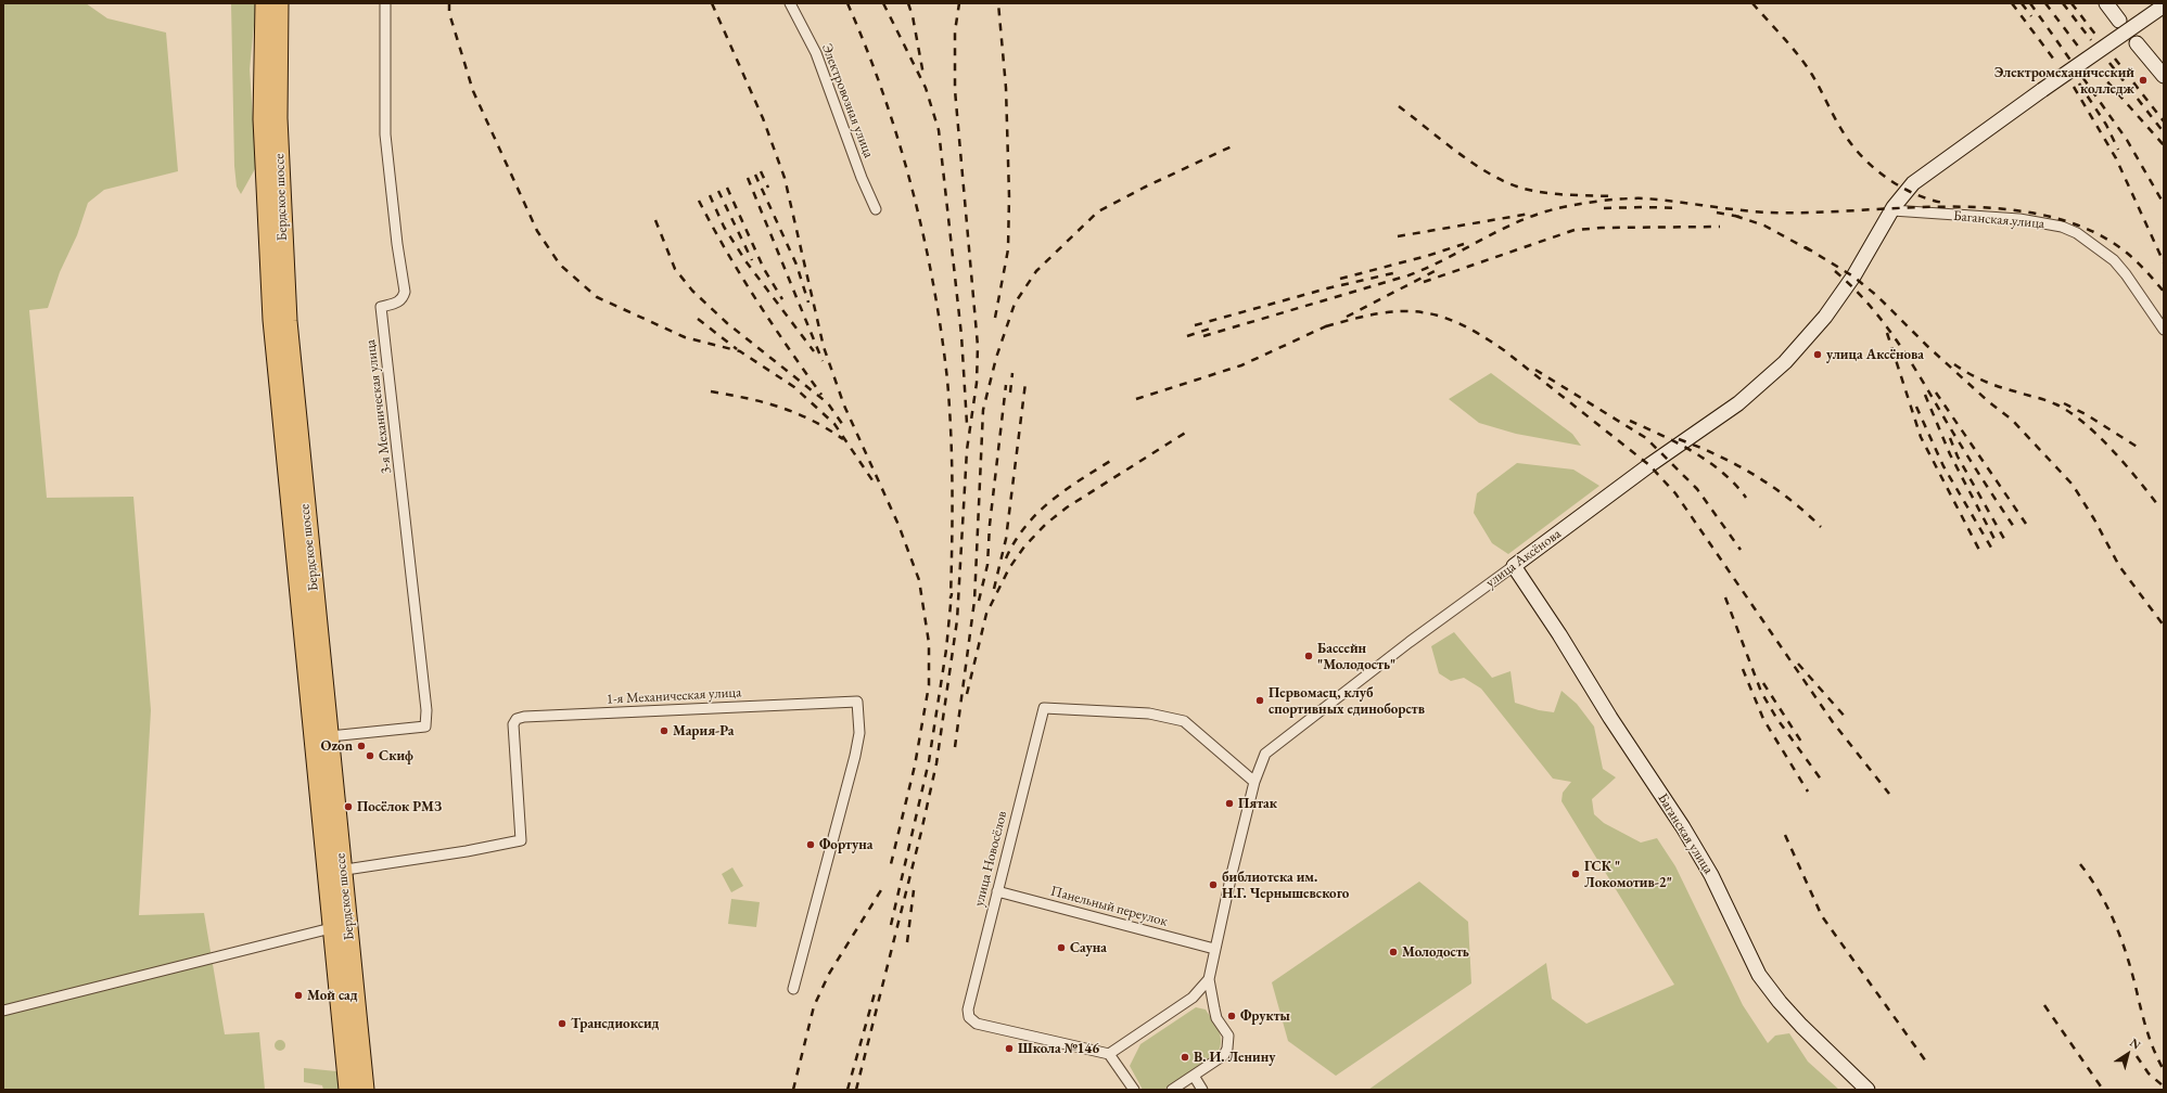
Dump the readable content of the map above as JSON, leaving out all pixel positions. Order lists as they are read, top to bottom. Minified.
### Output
{"streets":{"highway":["Бердское шоссе"],"street":["Электровозная улица","Баганская улица","3-я Механическая улица","улица Аксёнова","1-я Механическая улица","улица Новосёлов","Панельный переулок"]},"crossings":[["Бердское шоссе","3-я Механическая улица"],["Бердское шоссе","1-я Механическая улица"],["Баганская улица","улица Аксёнова"],["улица Аксёнова","улица Новосёлов"],["улица Аксёнова","Панельный переулок"],["улица Новосёлов","Панельный переулок"]],"places":["Электромеханический колледж","улица Аксёнова","Бассейн \"Молодость\"","Первомаец, клуб спортивных единоборств","Мария-Ра","Ozon","Скиф","Пятак","Посёлок РМЗ","Фортуна","ГСК \" Локомотив-2\"","библиотека им. Н.Г. Чернышевского","Сауна","Молодость","Мой сад","Фрукты","Трансдиоксид","Школа №146","В. И. Ленину"],"north":"top right"}
